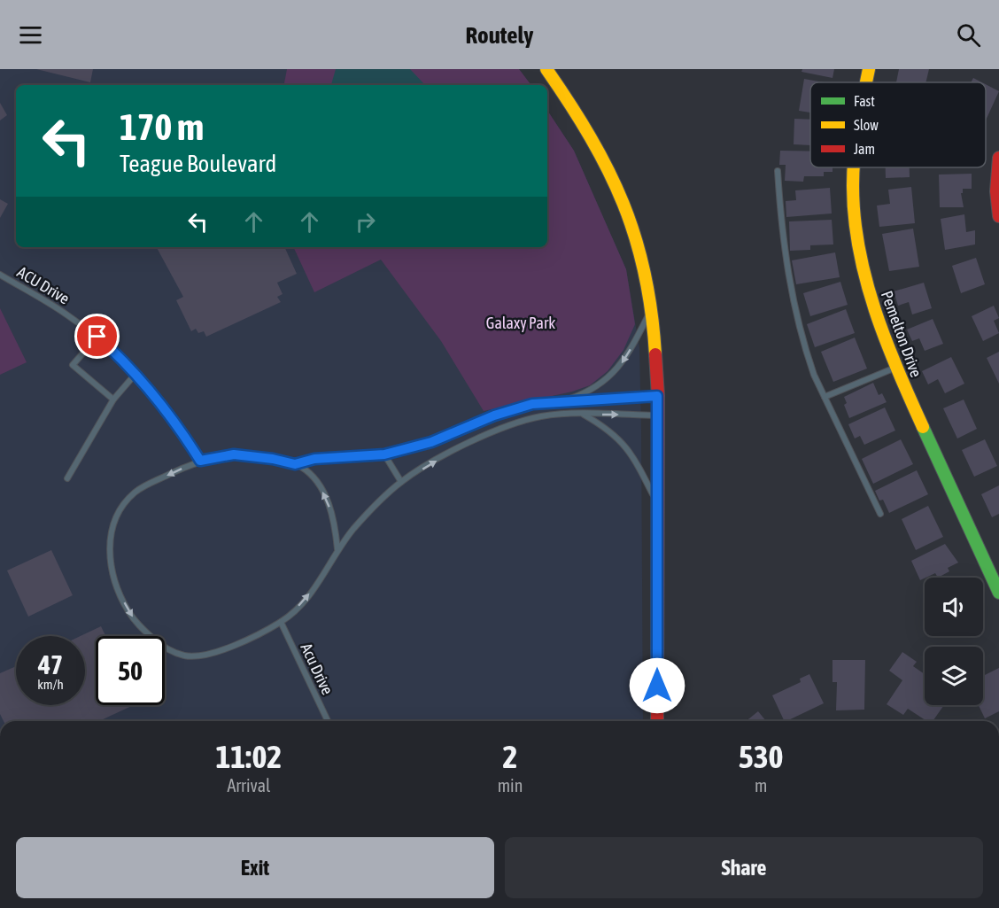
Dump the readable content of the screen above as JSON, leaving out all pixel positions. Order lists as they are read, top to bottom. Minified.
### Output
{"streets":{"main road":["Pemelton Drive"],"lane":["ACU Drive","Acu Drive"]},"parks":["Galaxy Park"],"legend":["Fast","Slow","Jam"],"page":{"header":"Routely","turn":["170 m","Teague Boulevard"],"speed":"47 km/h","limit":"50","eta":["11:02","Arrival","2","min","530","m"],"buttons":["Exit","Share"]}}
